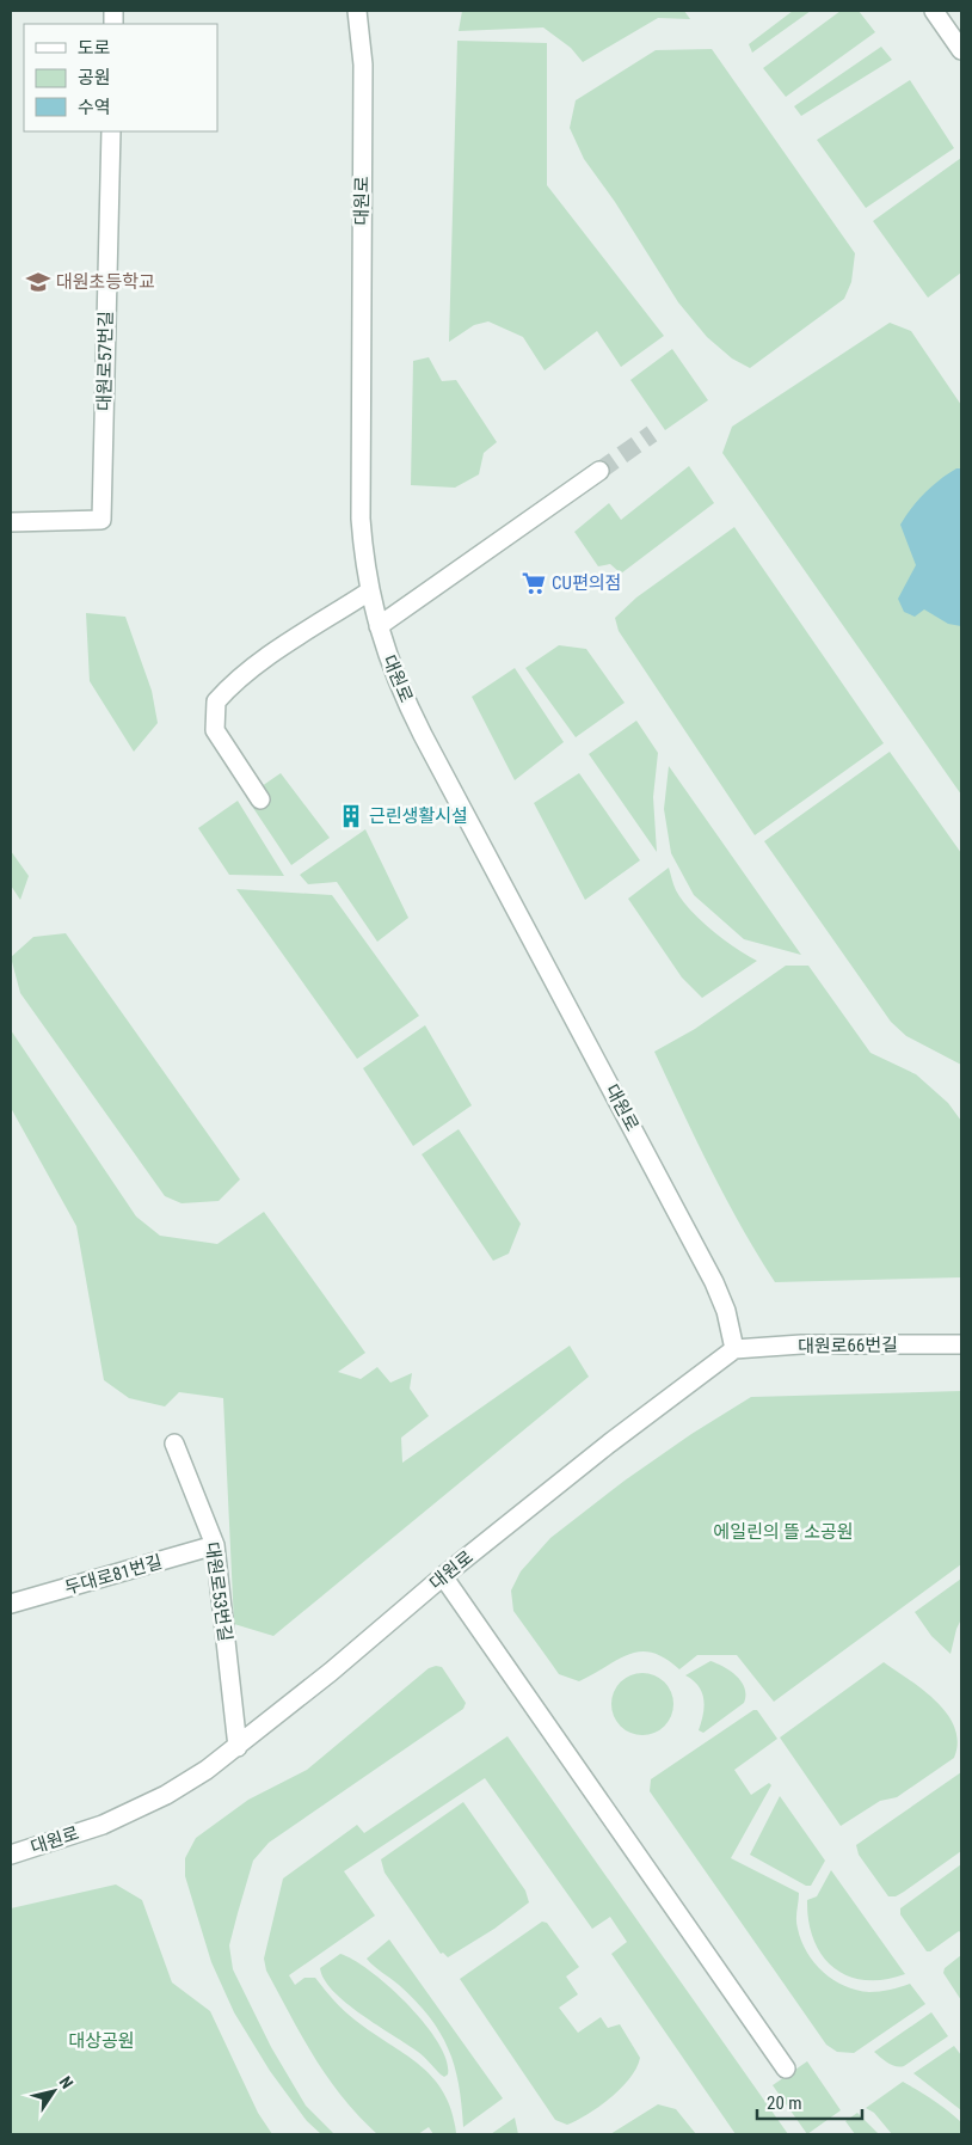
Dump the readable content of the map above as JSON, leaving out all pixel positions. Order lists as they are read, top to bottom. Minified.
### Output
{"streets":{"street":["대원로","대원로57번길","대원로66번길","두대로81번길","대원로53번길"]},"crossings":[["대원로","대원로66번길"],["대원로","대원로53번길"],["두대로81번길","대원로53번길"]],"parks":["에일린의 뜰 소공원","대상공원"],"places":{"school or university":["대원초등학교"],"supermarket":["CU편의점"],"building":["근린생활시설"]},"legend":["도로","공원","수역"],"scale_bar":"20 m","north":"top right"}
